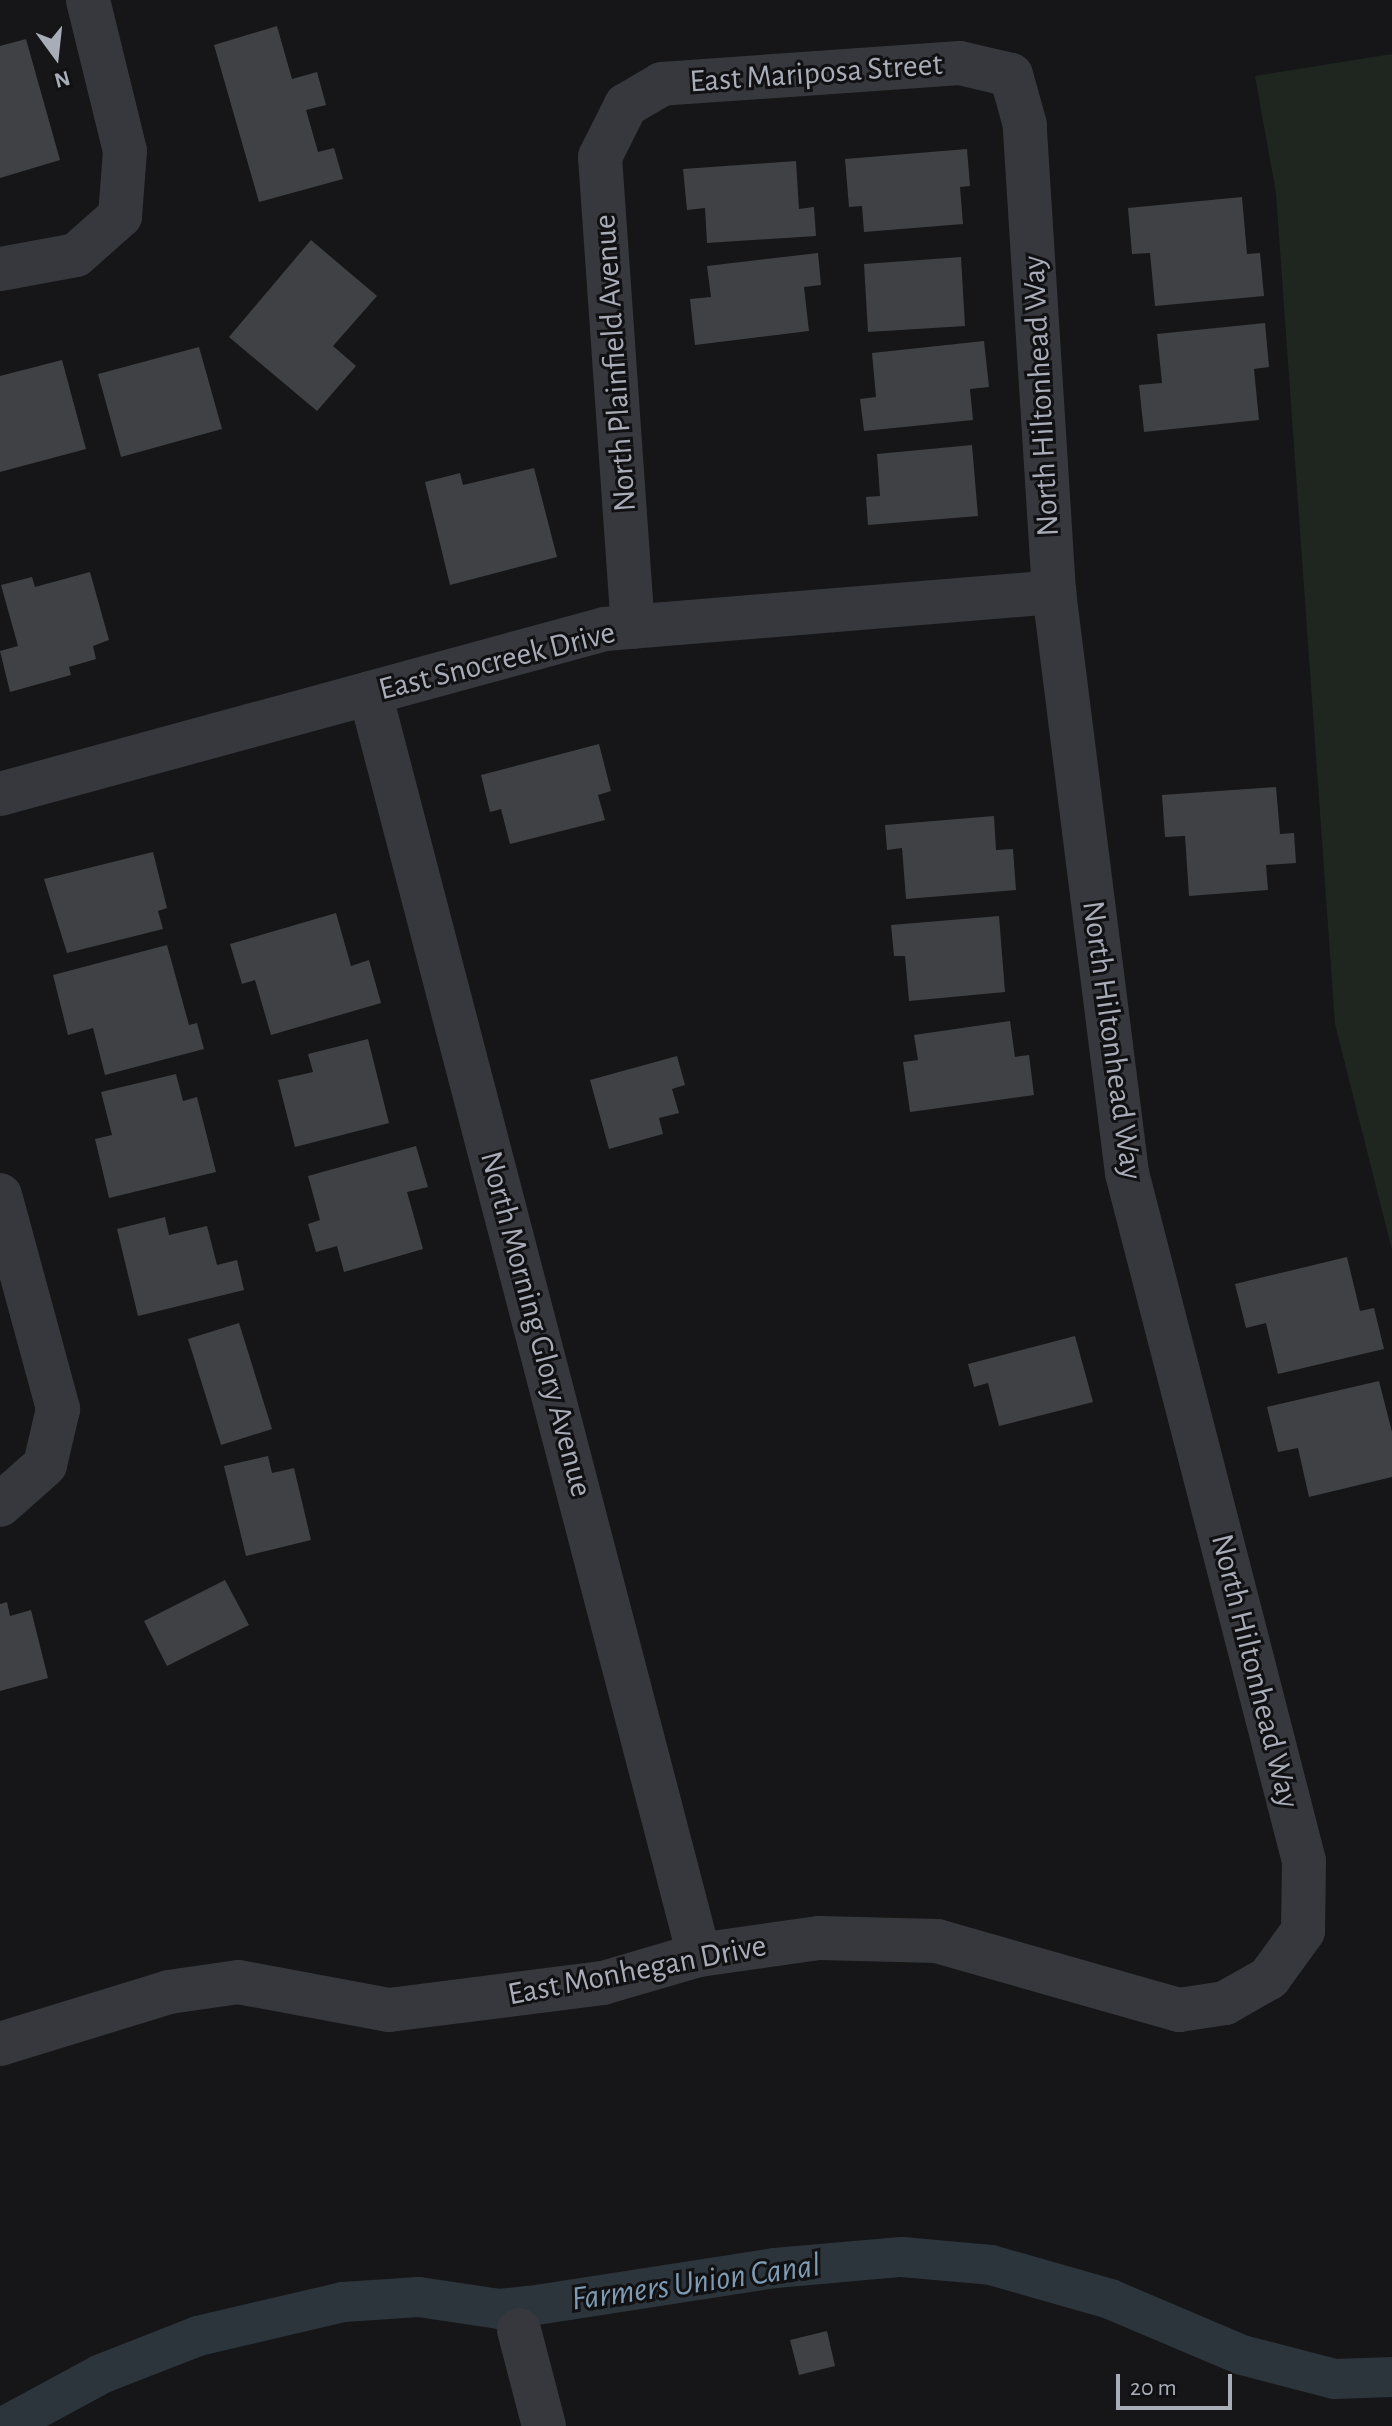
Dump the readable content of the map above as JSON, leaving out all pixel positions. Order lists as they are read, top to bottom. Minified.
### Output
{"streets":{"street":["East Mariposa Street","North Plainfield Avenue","North Hiltonhead Way","East Snocreek Drive","North Morning Glory Avenue","East Monhegan Drive"]},"crossings":[["East Mariposa Street","North Plainfield Avenue"],["East Mariposa Street","North Hiltonhead Way"],["North Plainfield Avenue","East Snocreek Drive"],["North Hiltonhead Way","East Snocreek Drive"],["North Hiltonhead Way","East Monhegan Drive"],["East Snocreek Drive","North Morning Glory Avenue"],["North Morning Glory Avenue","East Monhegan Drive"]],"water":["Farmers Union Canal"],"scale_bar":"20 m","north":"bottom"}
